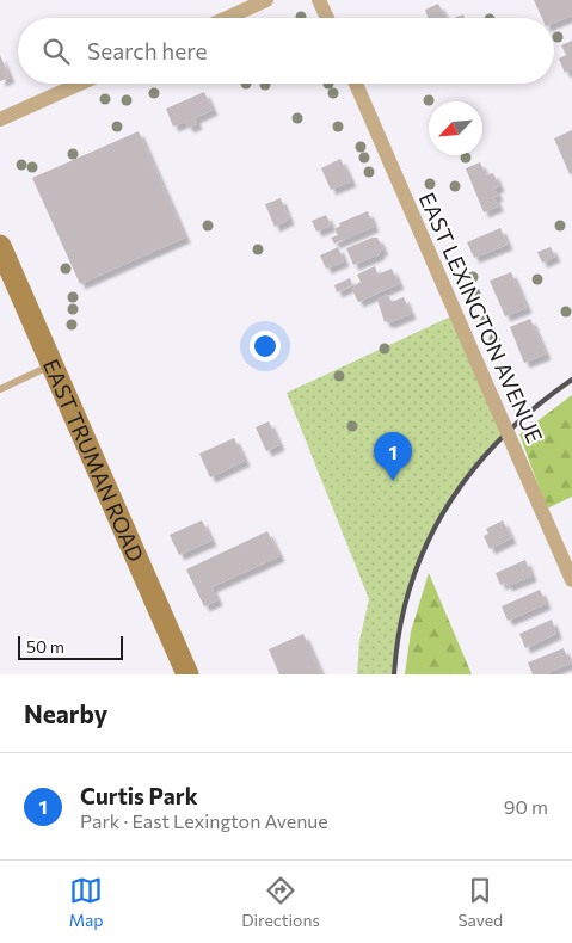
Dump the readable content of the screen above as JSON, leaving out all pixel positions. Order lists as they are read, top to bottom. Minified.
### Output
{"streets":{"main road":["EAST TRUMAN ROAD"],"street":["EAST LEXINGTON AVENUE"]},"scale_bar":"50 m","north":"bottom left","page":{"search":"Search here","pins":"1","scale":"50 m","heading":"Nearby","list":[{"mark":"1","name":"Curtis Park","note":"Park · East Lexington Avenue","value":"90 m"}],"nav":["Map","Directions","Saved"]}}
